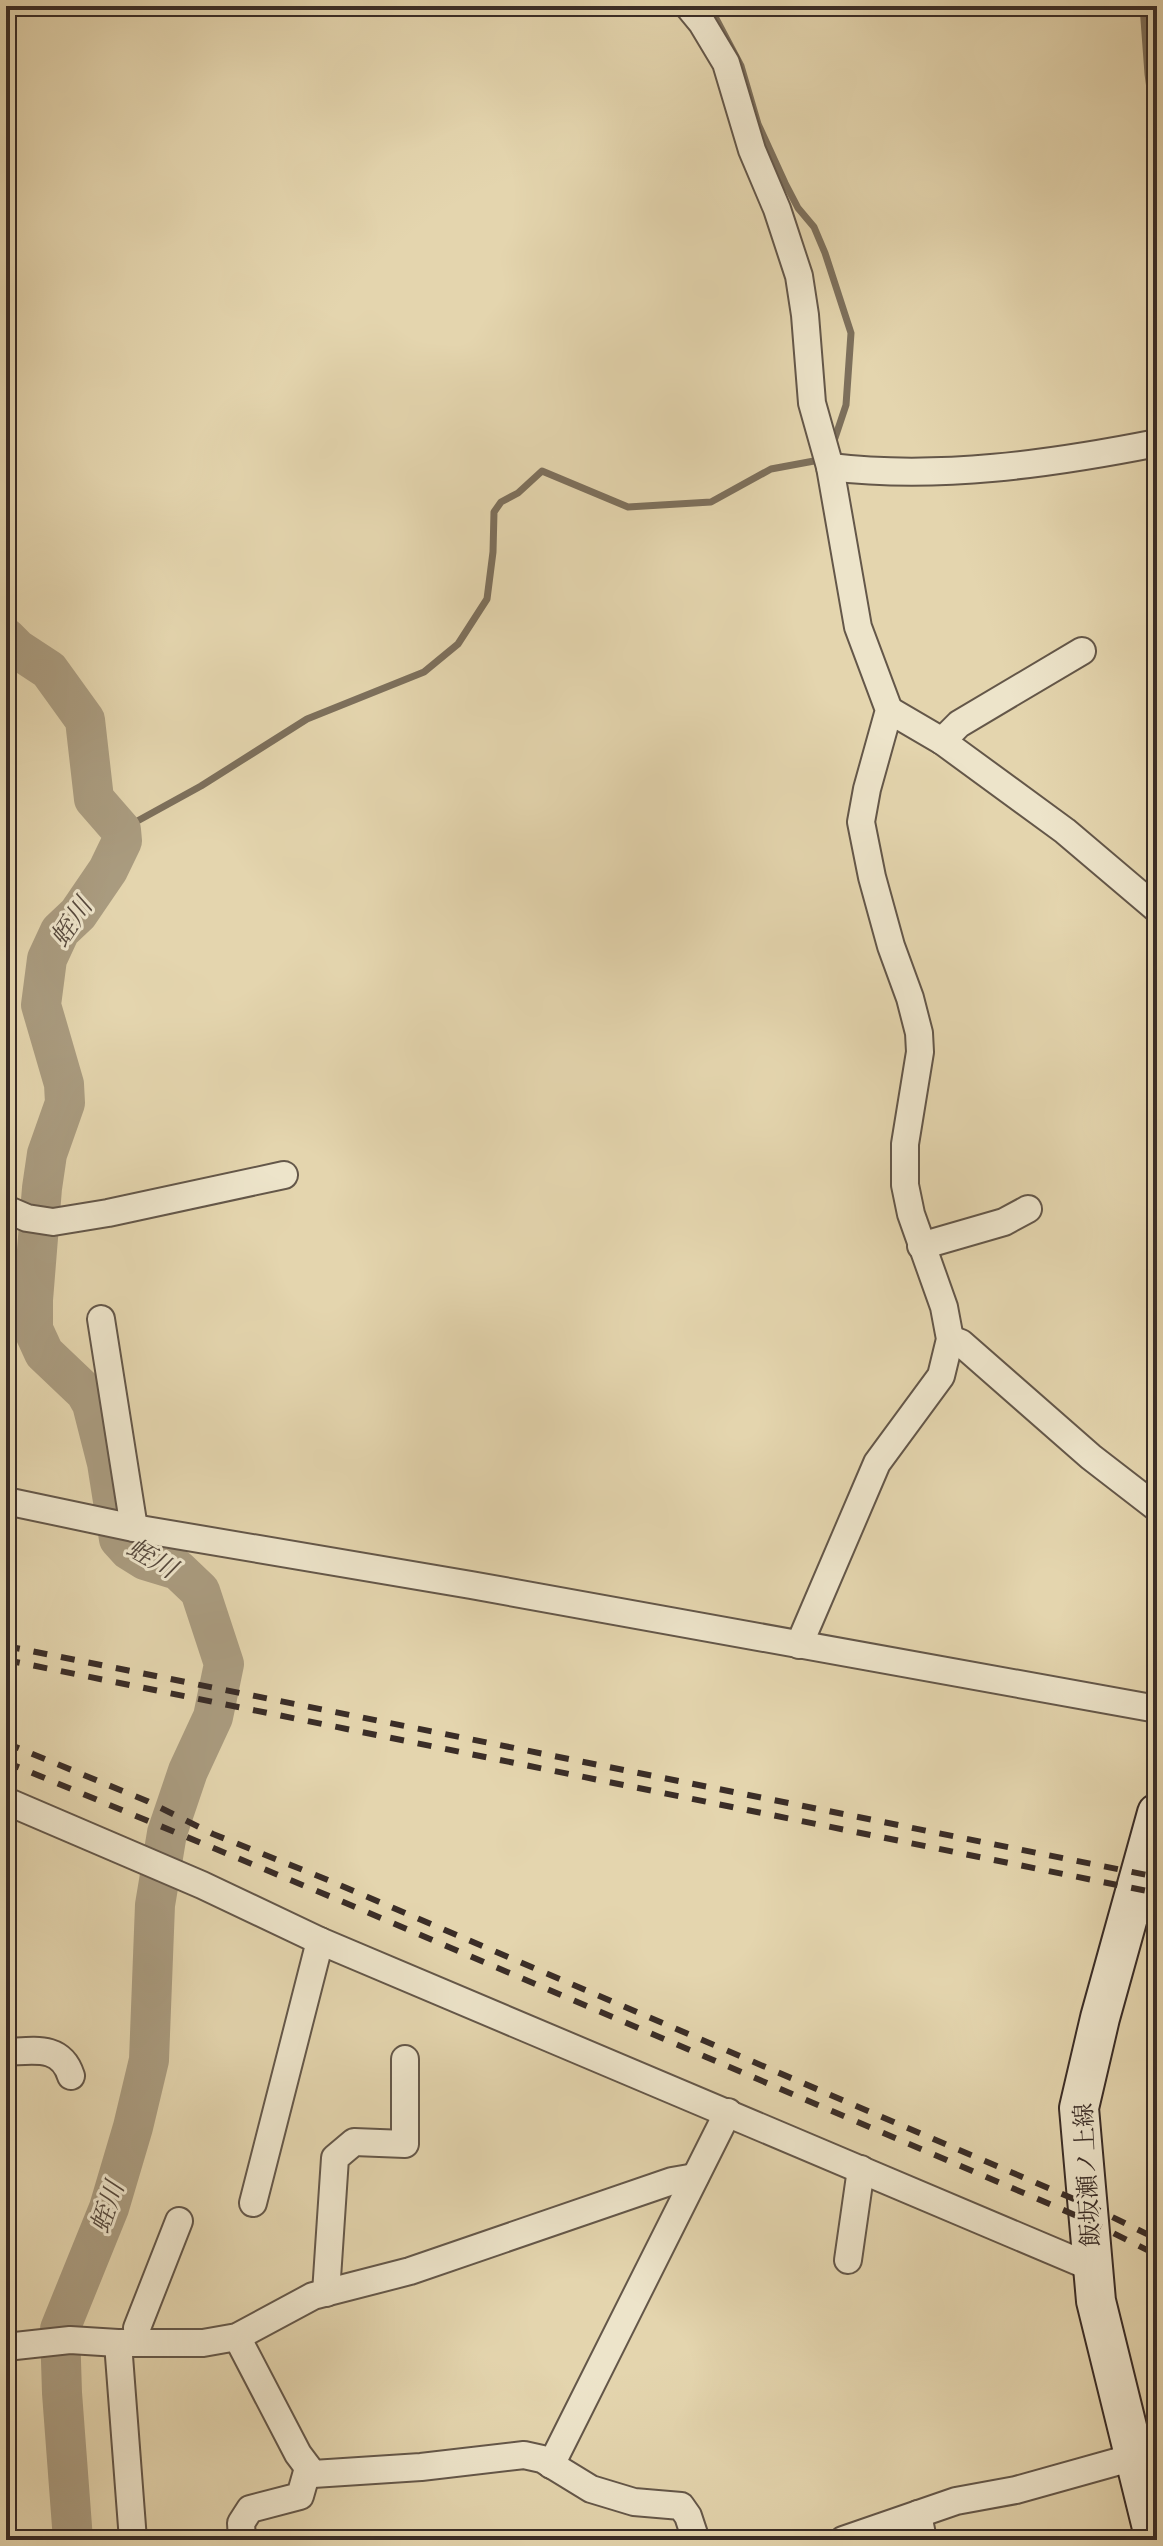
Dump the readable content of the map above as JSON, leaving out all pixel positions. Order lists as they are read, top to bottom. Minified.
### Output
{"streets":{"main road":["飯坂瀬ノ上線"]},"water":["蛭川"]}
